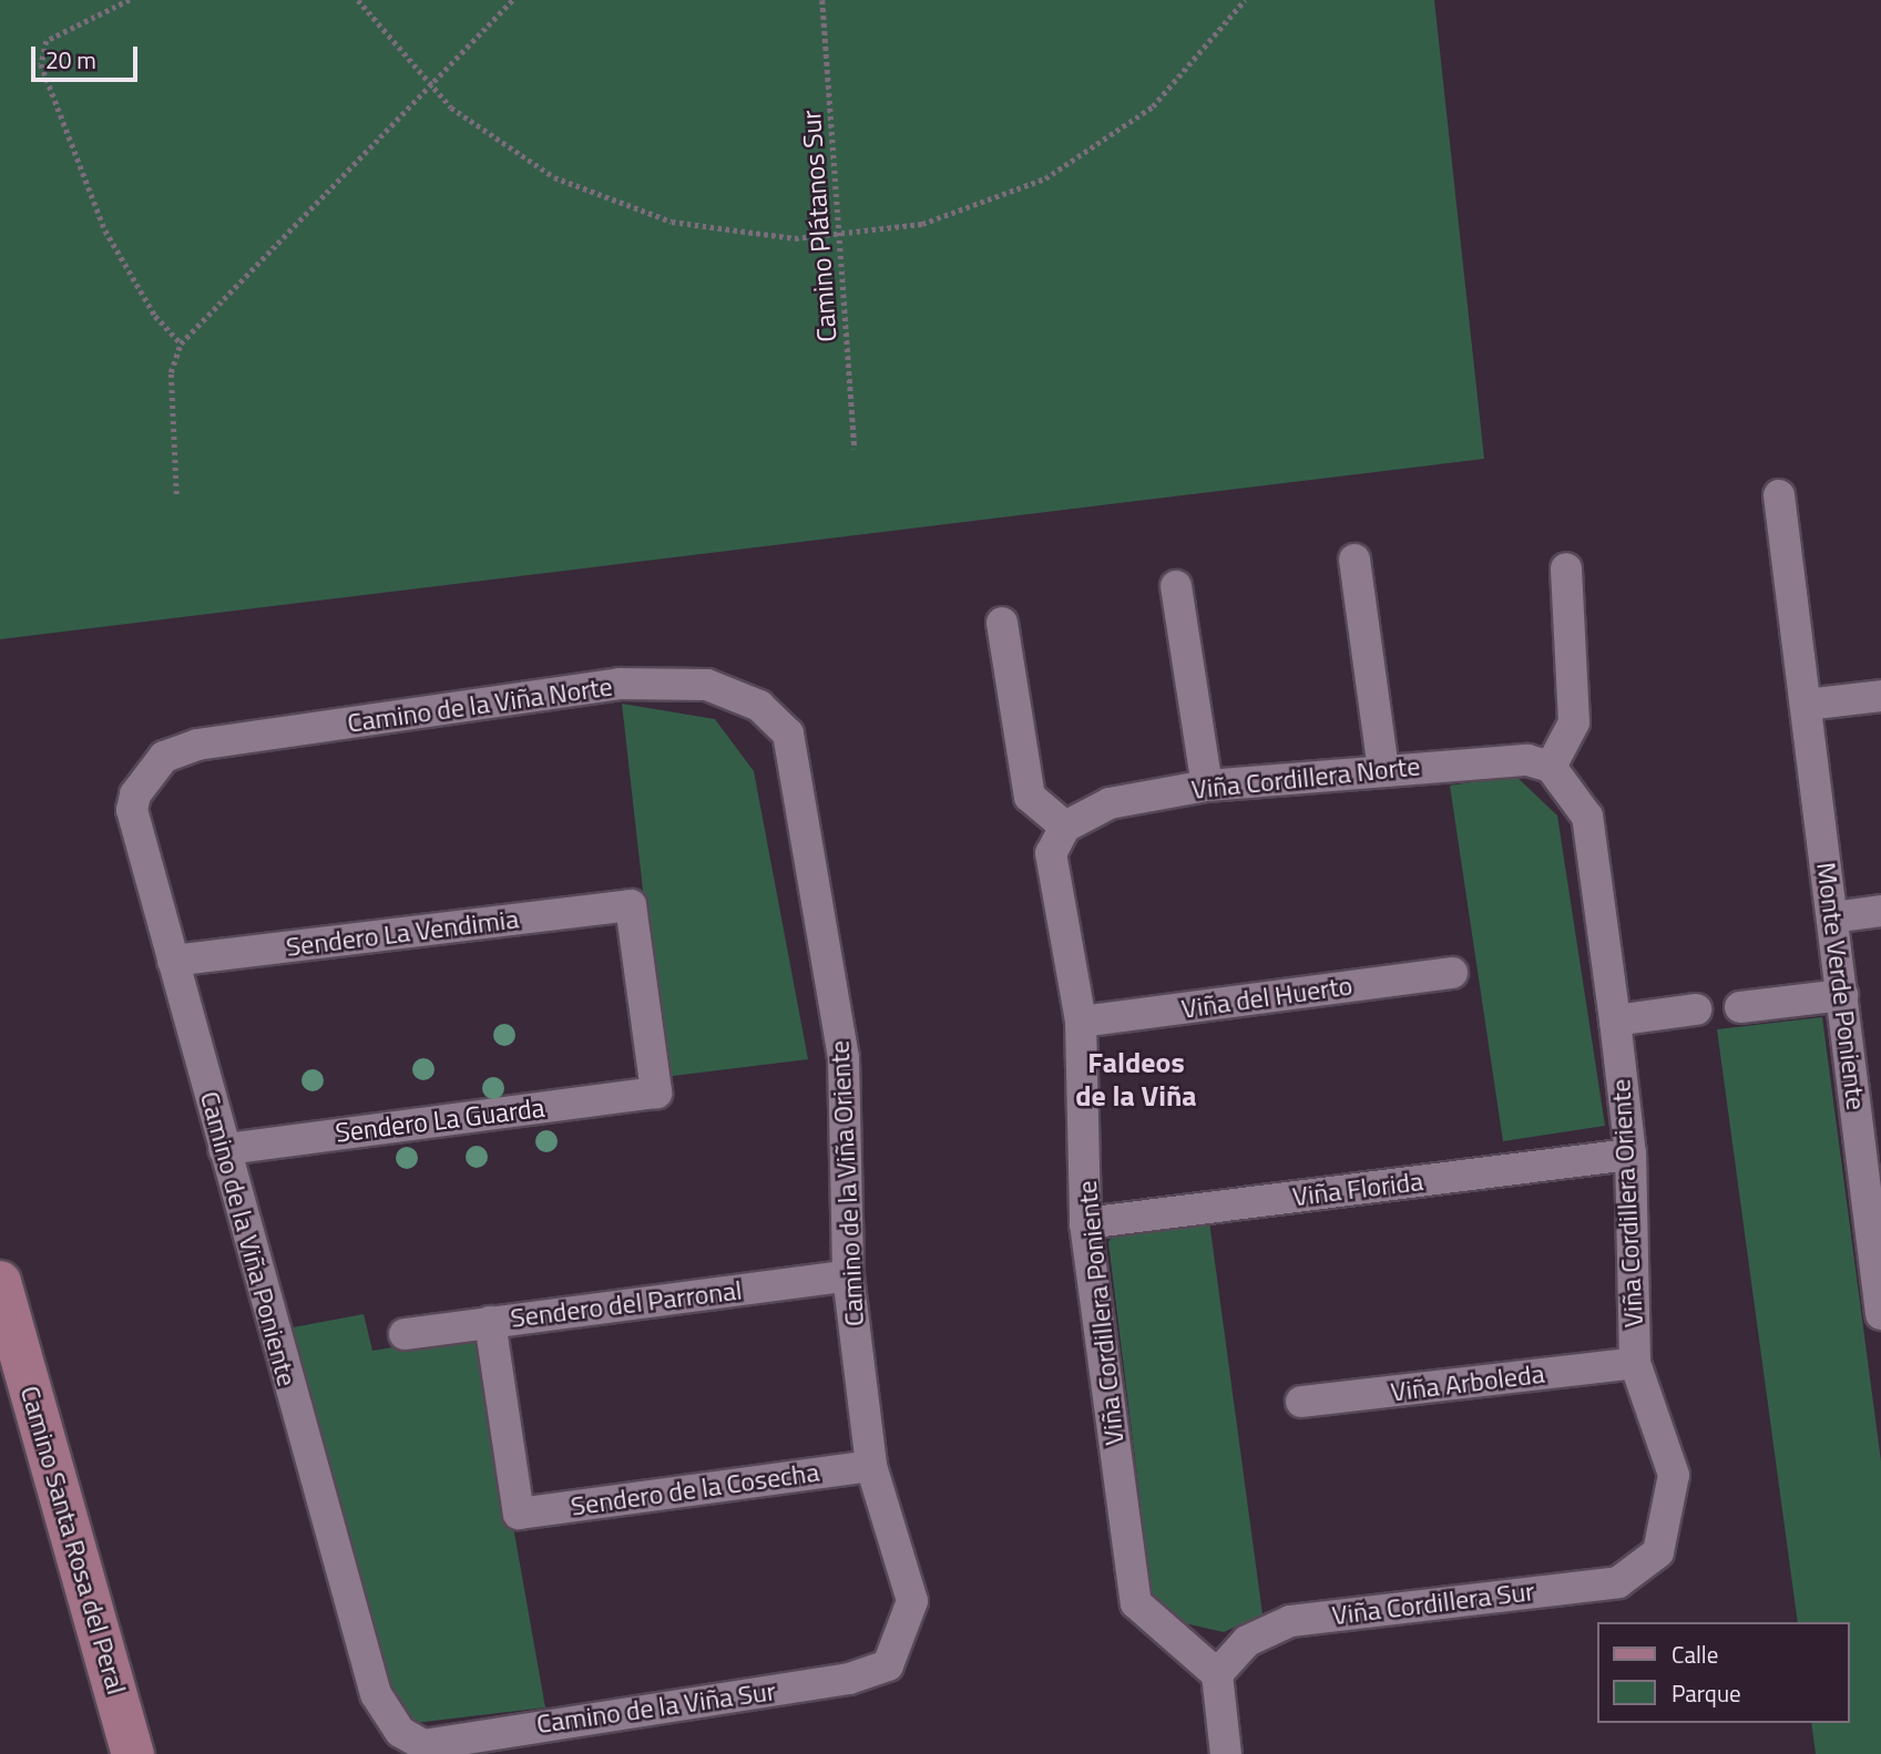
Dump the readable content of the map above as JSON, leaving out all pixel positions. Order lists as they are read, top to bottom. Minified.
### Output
{"streets":{"street":["Camino de la Viña Norte","Viña Cordillera Norte","Sendero La Vendimia","Monte Verde Poniente","Viña del Huerto","Sendero La Guarda","Camino de la Viña Oriente","Viña Florida","Viña Cordillera Oriente","Camino de la Viña Poniente","Sendero del Parronal","Viña Cordillera Poniente","Viña Arboleda","Sendero de la Cosecha","Camino Santa Rosa del Peral","Viña Cordillera Sur","Camino de la Viña Sur"],"path":["Camino Plátanos Sur"]},"crossings":[["Camino de la Viña Norte","Camino de la Viña Oriente"],["Camino de la Viña Norte","Camino de la Viña Poniente"],["Viña Cordillera Norte","Viña Cordillera Oriente"],["Viña Cordillera Norte","Viña Cordillera Poniente"],["Sendero La Vendimia","Sendero La Guarda"],["Sendero La Vendimia","Camino de la Viña Poniente"],["Viña del Huerto","Viña Cordillera Poniente"],["Sendero La Guarda","Camino de la Viña Poniente"],["Camino de la Viña Oriente","Sendero del Parronal"],["Camino de la Viña Oriente","Sendero de la Cosecha"],["Camino de la Viña Oriente","Camino de la Viña Sur"],["Viña Florida","Viña Cordillera Oriente"],["Viña Florida","Viña Cordillera Poniente"],["Viña Cordillera Oriente","Viña Arboleda"],["Viña Cordillera Oriente","Viña Cordillera Sur"],["Camino de la Viña Poniente","Camino de la Viña Sur"],["Sendero del Parronal","Sendero de la Cosecha"],["Viña Cordillera Poniente","Viña Cordillera Sur"]],"districts":["Faldeos de la Viña"],"legend":["Calle","Parque"],"scale_bar":"20 m"}
